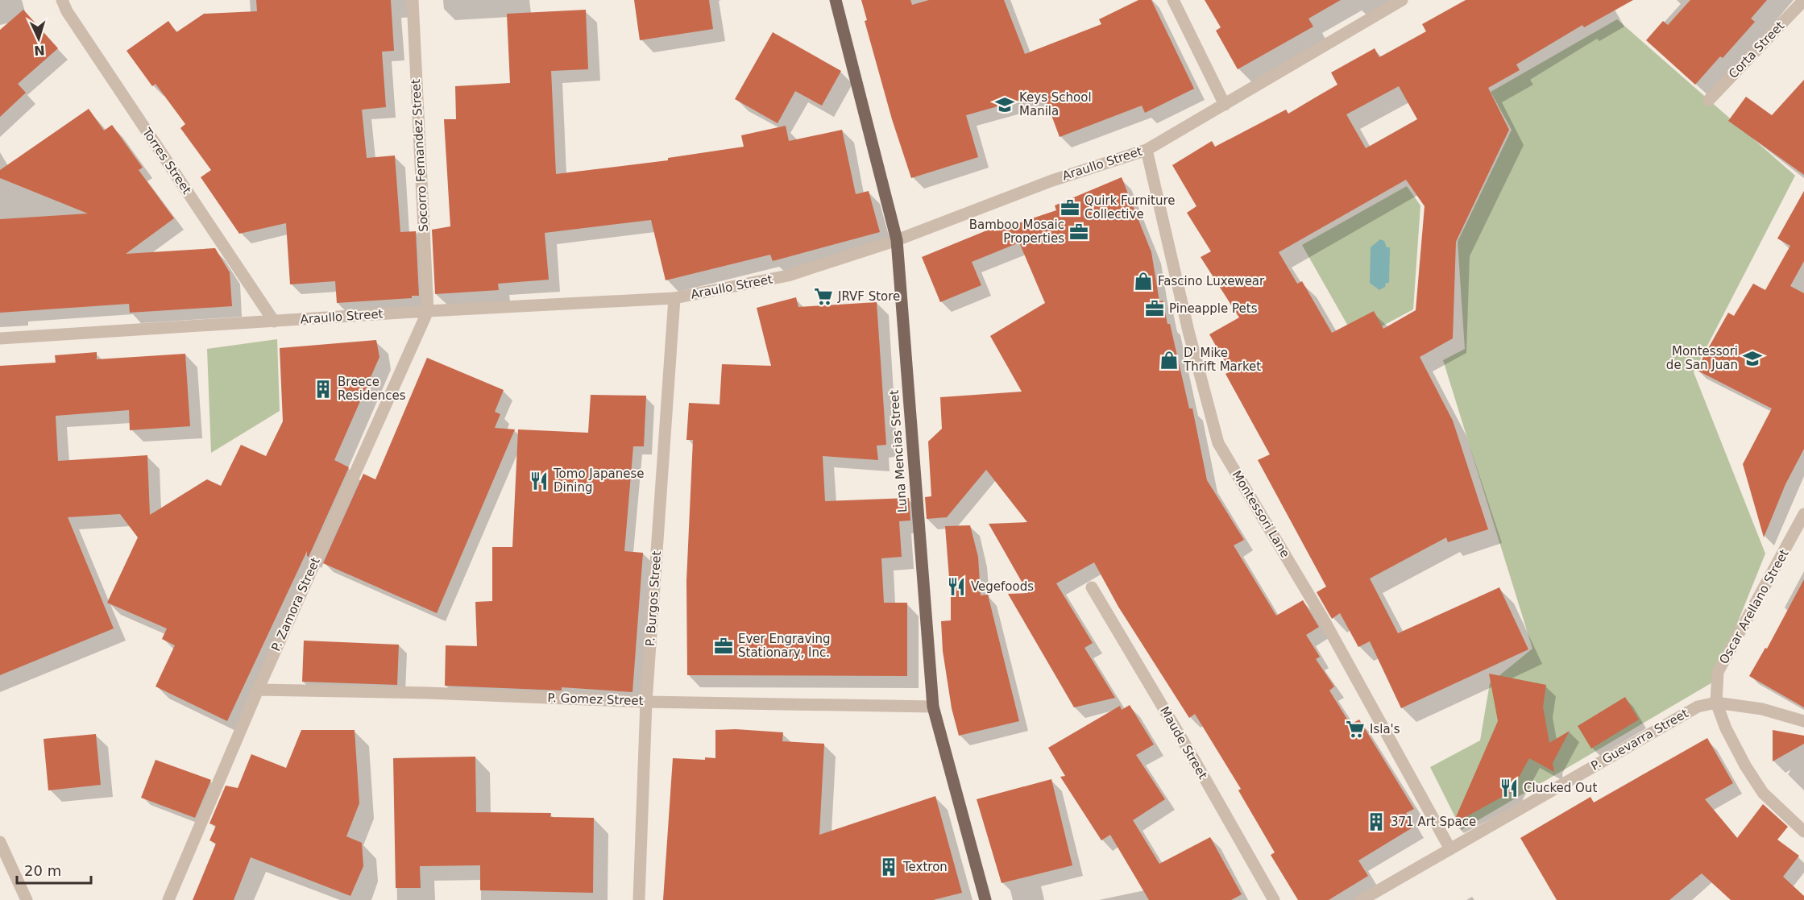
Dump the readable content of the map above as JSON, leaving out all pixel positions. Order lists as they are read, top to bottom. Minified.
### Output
{"streets":{"main road":["Luna Mencias Street"],"street":["Corta Street","Socorro Fernandez Street","Torres Street","Araullo Street","Montessori Lane","P. Burgos Street","P. Zamora Street","Oscar Arellano Street","P. Gomez Street","P. Guevarra Street","Maude Street"]},"crossings":[["Socorro Fernandez Street","Araullo Street"],["Socorro Fernandez Street","P. Zamora Street"],["Torres Street","Araullo Street"],["Araullo Street","Luna Mencias Street"],["Araullo Street","Montessori Lane"],["Araullo Street","P. Burgos Street"],["Araullo Street","P. Zamora Street"],["Luna Mencias Street","P. Gomez Street"],["Montessori Lane","P. Guevarra Street"],["P. Burgos Street","P. Gomez Street"],["P. Zamora Street","P. Gomez Street"],["Oscar Arellano Street","P. Guevarra Street"]],"places":{"school or university":["Keys School Manila","Montessori de San Juan"],"office":["Quirk Furniture Collective","Bamboo Mosaic Properties","Pineapple Pets","Ever Engraving Stationary, Inc."],"shop":["Fascino Luxewear","D' Mike Thrift Market"],"supermarket":["JRVF Store","Isla's"],"building":["Breece Residences","371 Art Space","Textron"],"restaurant":["Tomo Japanese Dining","Vegefoods","Clucked Out"]},"scale_bar":"20 m","north":"bottom"}
